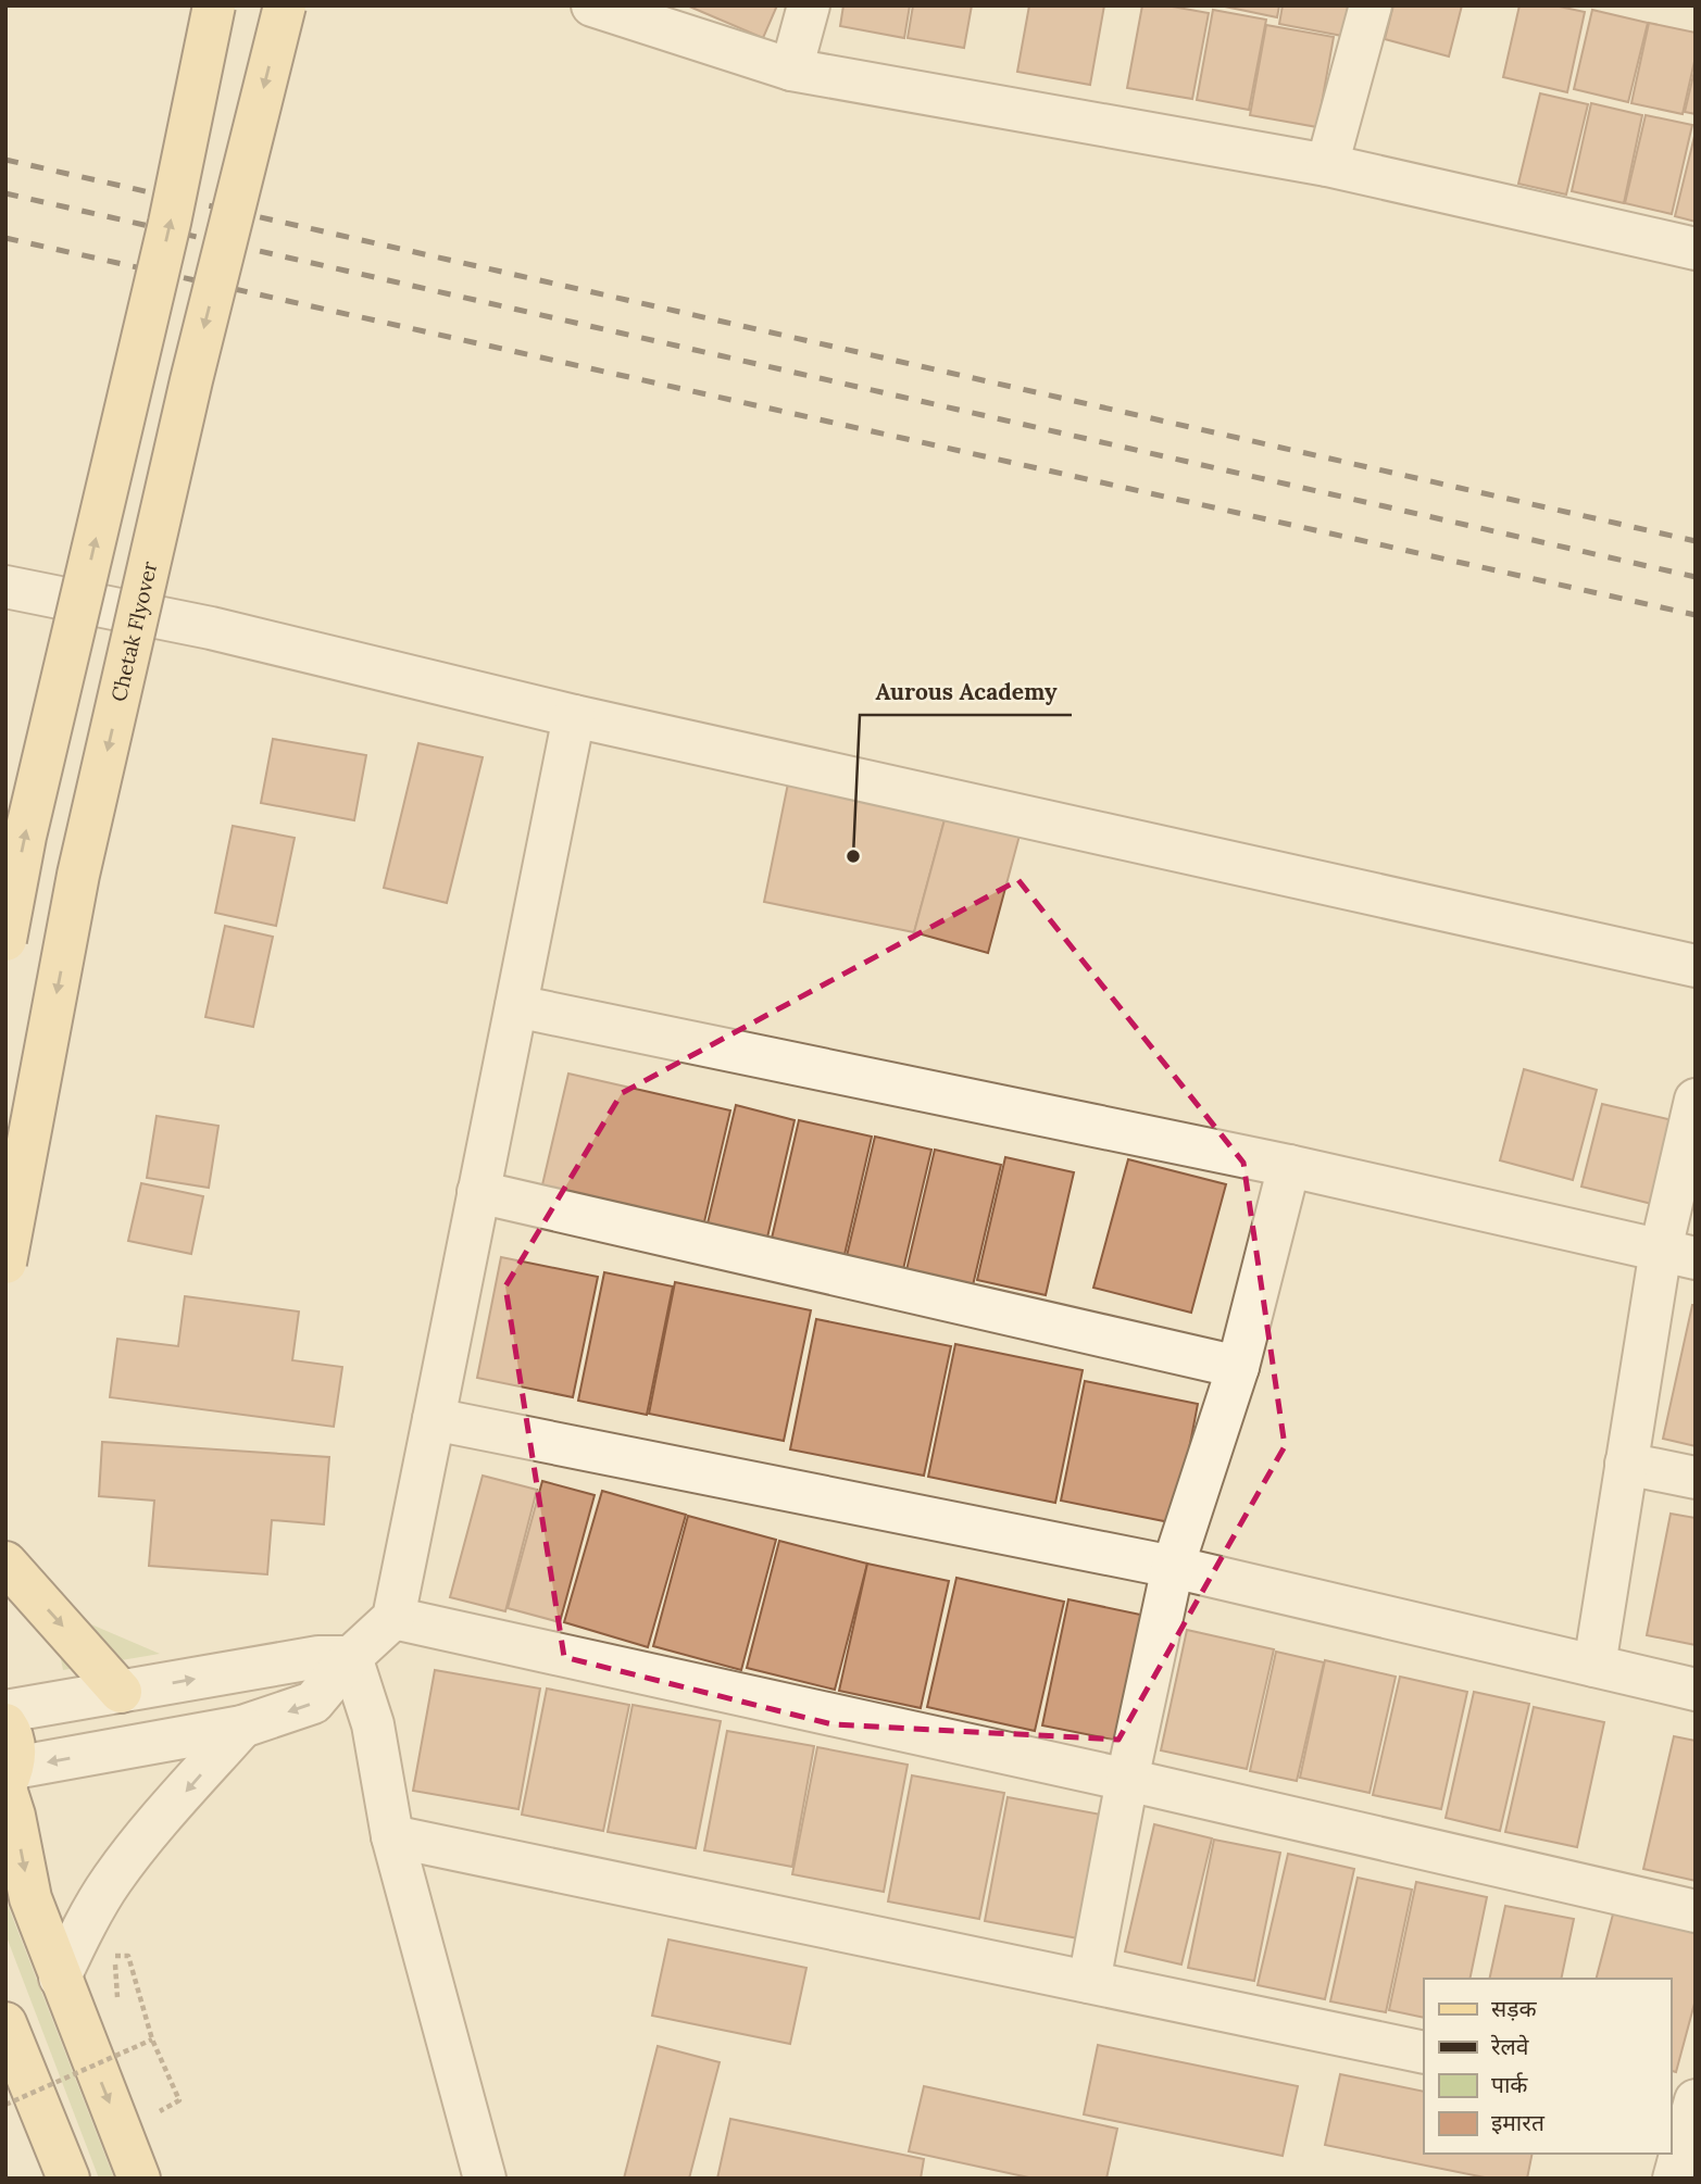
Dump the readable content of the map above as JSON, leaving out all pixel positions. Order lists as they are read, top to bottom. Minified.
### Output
{"streets":{"main road":["Chetak Flyover"]},"places":["Aurous Academy"],"legend":["सड़क","रेलवे","पार्क","इमारत"]}
